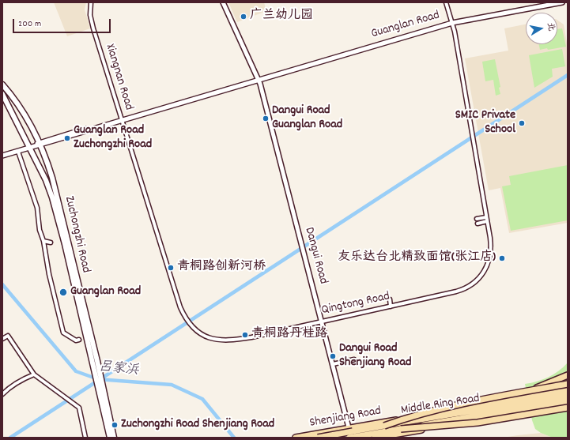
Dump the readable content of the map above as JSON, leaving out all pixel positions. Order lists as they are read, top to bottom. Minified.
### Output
{"streets":{"main road":["Zuchongzhi Road","Middle Ring Road","Shenjiang Road"],"street":["Guanglan Road","Xiangnan Road","Dangui Road","Qingtong Road"]},"crossings":[["Guanglan Road","Xiangnan Road"],["Guanglan Road","Zuchongzhi Road"],["Guanglan Road","Dangui Road"],["Guanglan Road","Qingtong Road"],["Xiangnan Road","Qingtong Road"],["Dangui Road","Qingtong Road"],["Dangui Road","Middle Ring Road"],["Dangui Road","Shenjiang Road"],["Middle Ring Road","Shenjiang Road"]],"water":["吕家浜"],"places":["广兰幼儿园","Dangui Road Guanglan Road","SMIC Private School","Guanglan Road Zuchongzhi Road","友乐达台北精致面馆(张江店)","青桐路创新河桥","Guanglan Road","青桐路丹桂路","Dangui Road Shenjiang Road","Zuchongzhi Road Shenjiang Road"],"scale_bar":"200 m","north":"right"}
